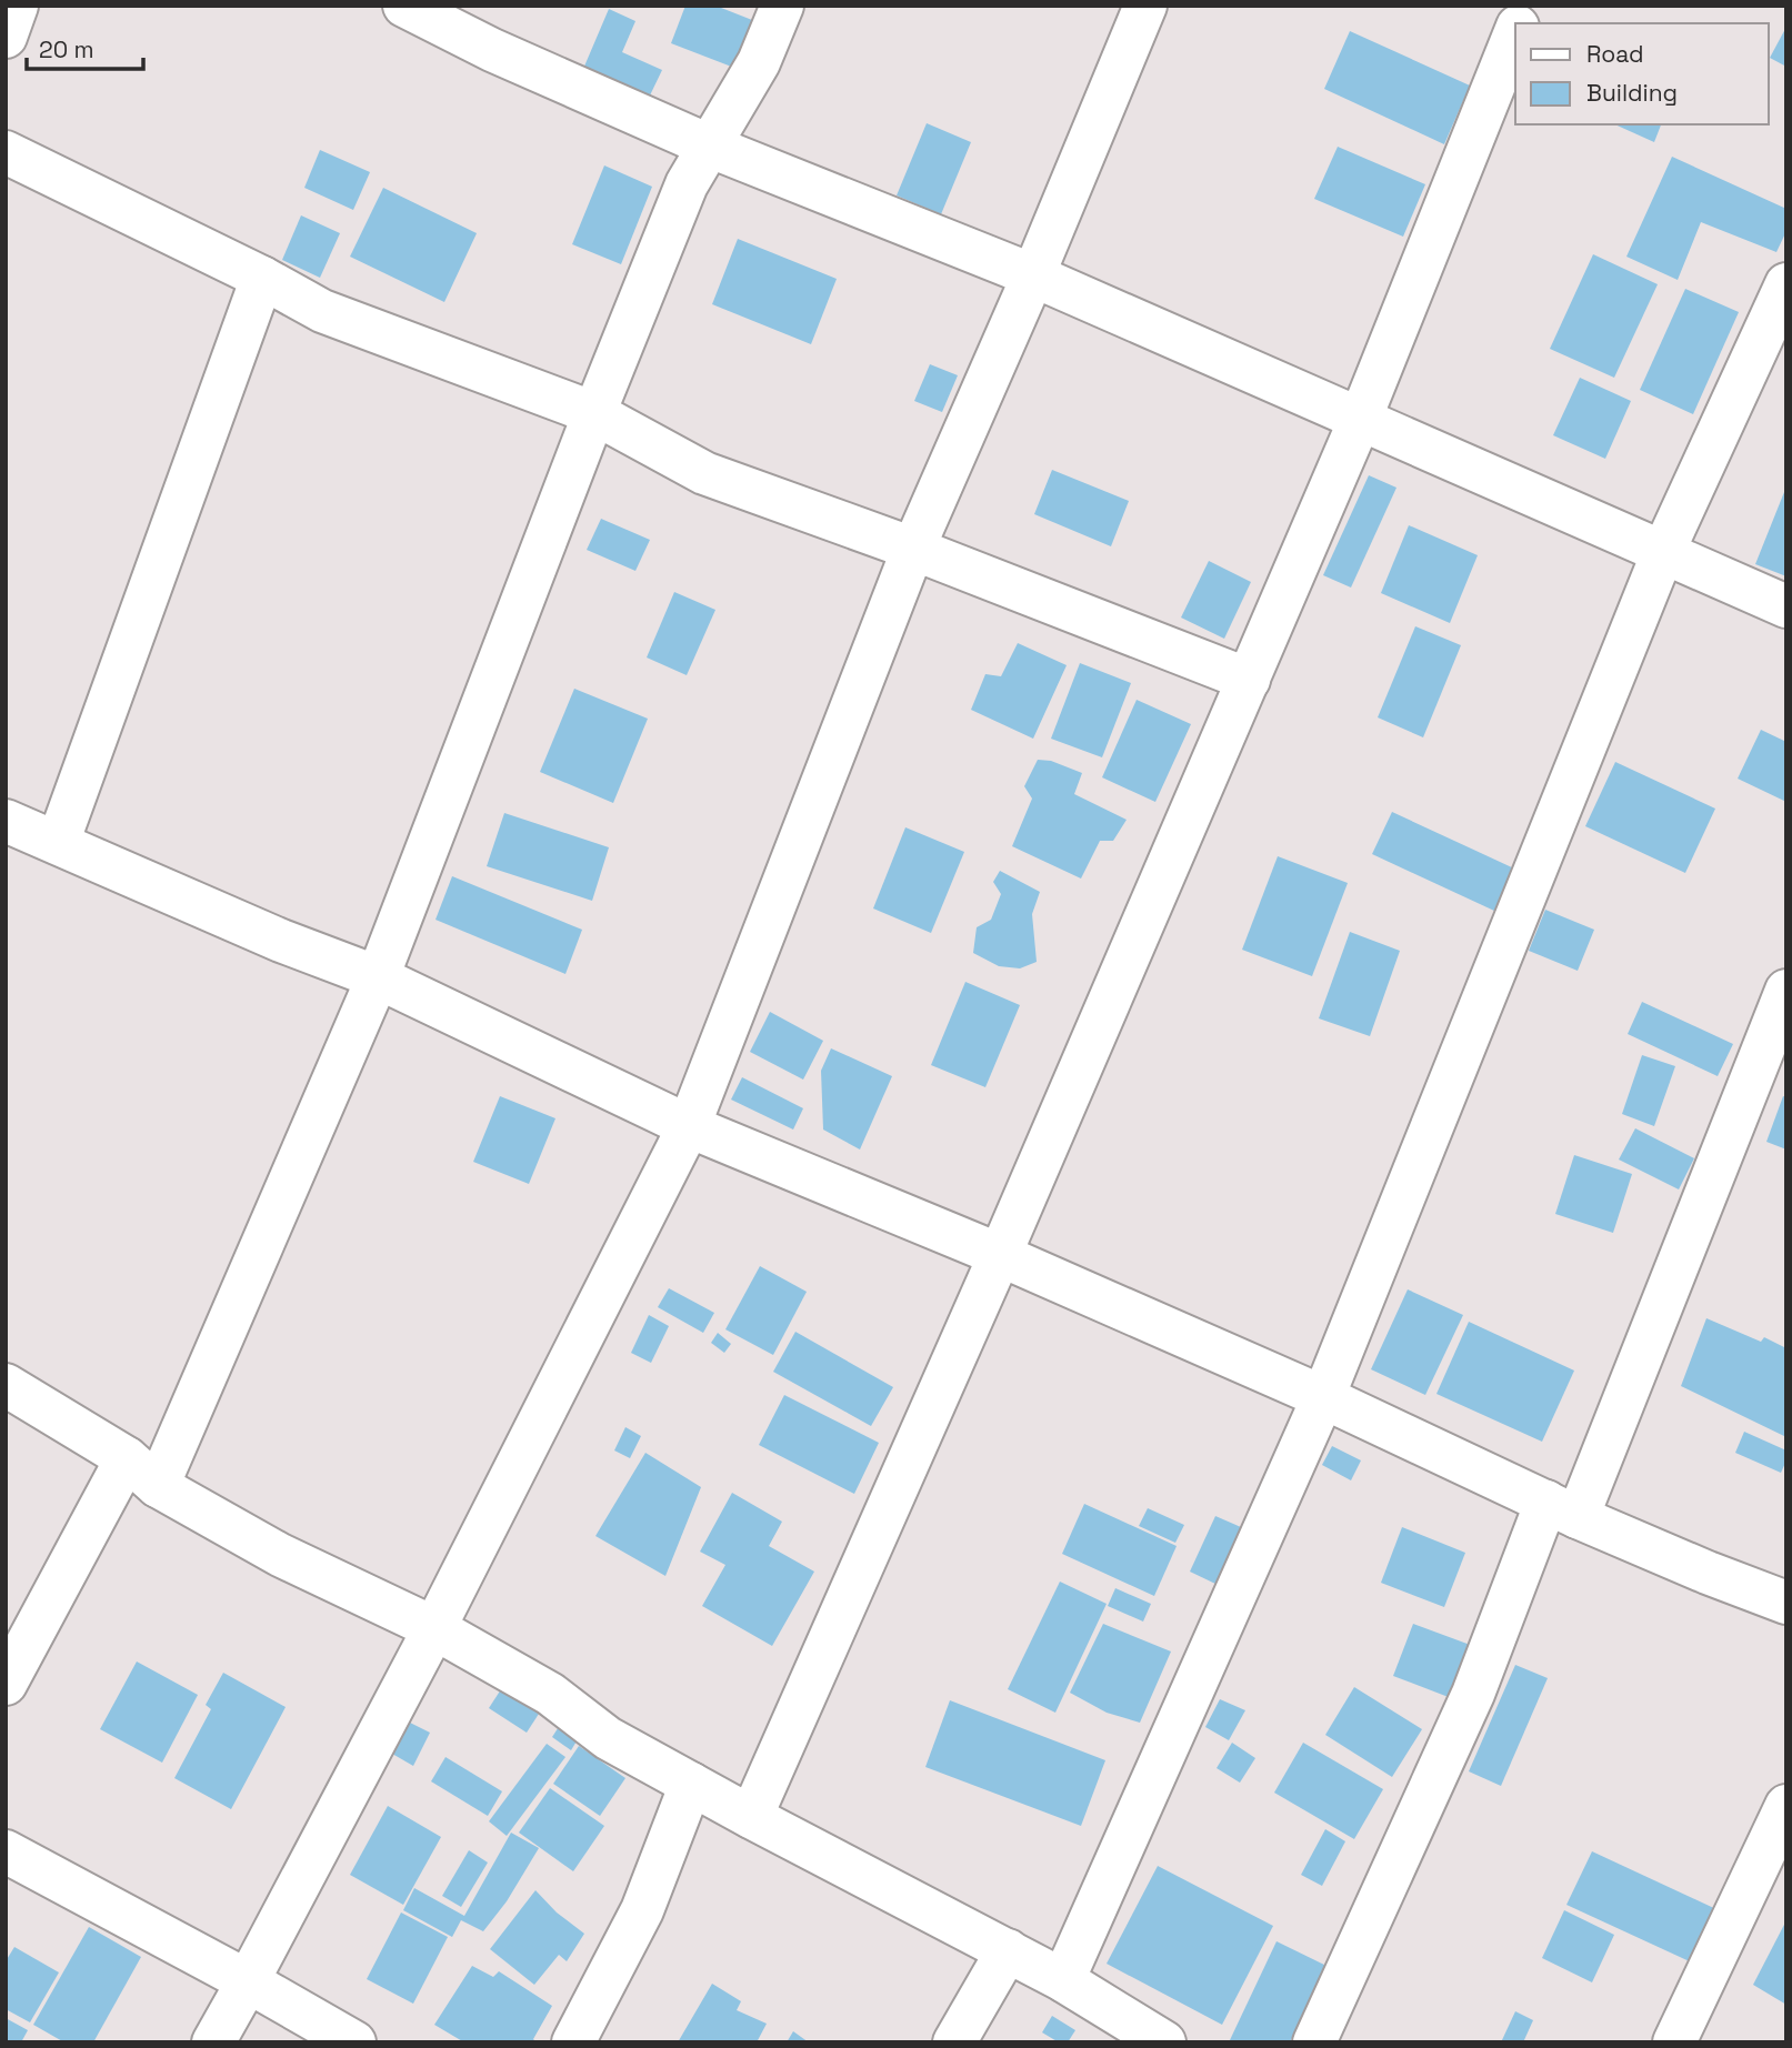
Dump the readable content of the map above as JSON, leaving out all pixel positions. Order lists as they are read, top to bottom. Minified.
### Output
{"legend":["Road","Building"],"scale_bar":"20 m"}
